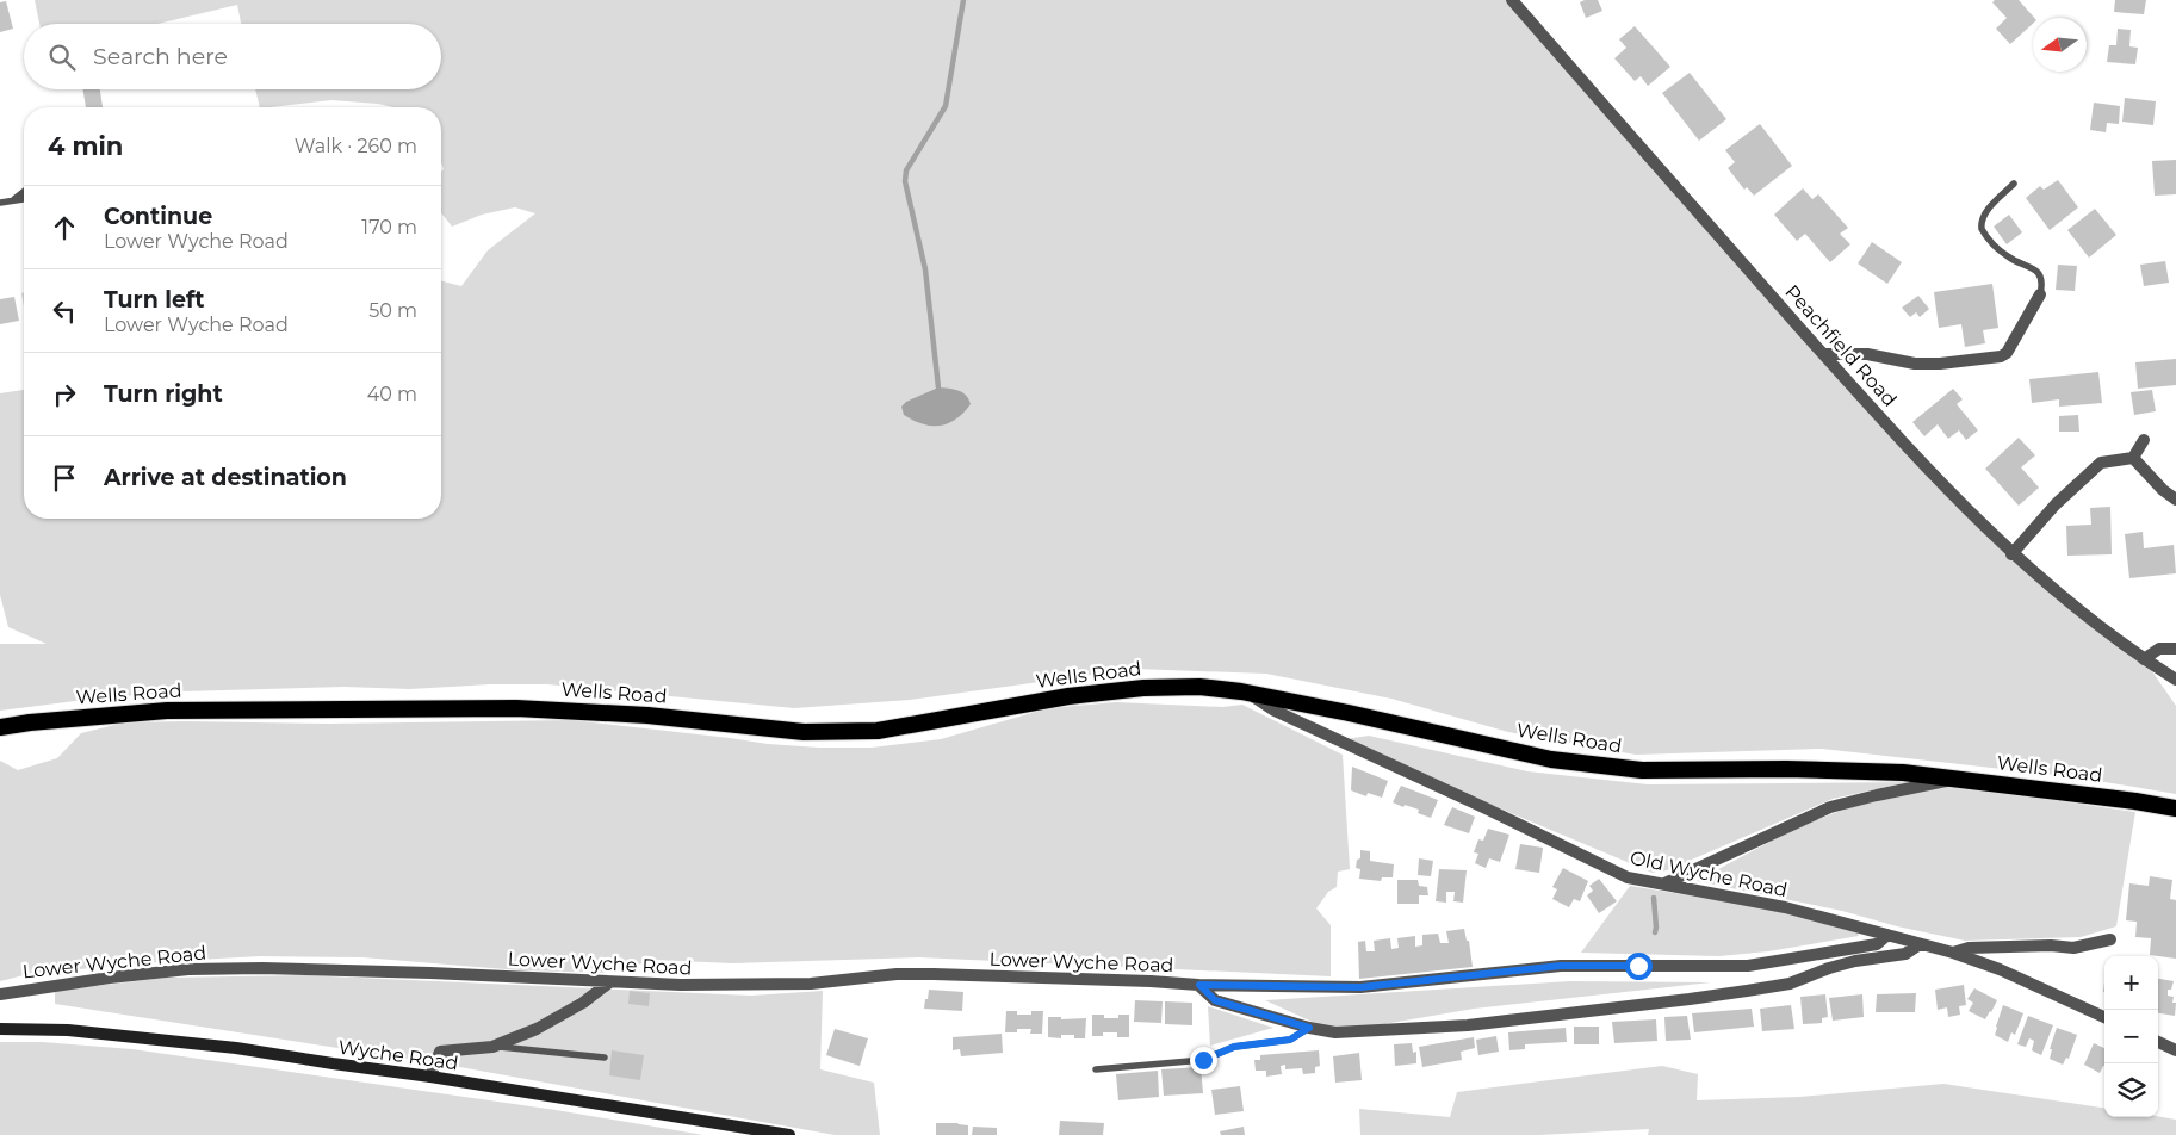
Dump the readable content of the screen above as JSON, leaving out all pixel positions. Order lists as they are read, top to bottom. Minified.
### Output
{"streets":{"highway":["Wells Road"],"main road":["Wyche Road"],"street":["Peachfield Road","Old Wyche Road","Lower Wyche Road"]},"crossings":[["Wells Road","Old Wyche Road"],["Old Wyche Road","Lower Wyche Road"]],"north":"left","page":{"search":"Search here","heading":["4 min","Walk · 260 m"],"list":[["Continue","Lower Wyche Road","170 m"],["Turn left","Lower Wyche Road","50 m"],["Turn right","40 m"],"Arrive at destination"],"map_buttons":["+","−"]}}
